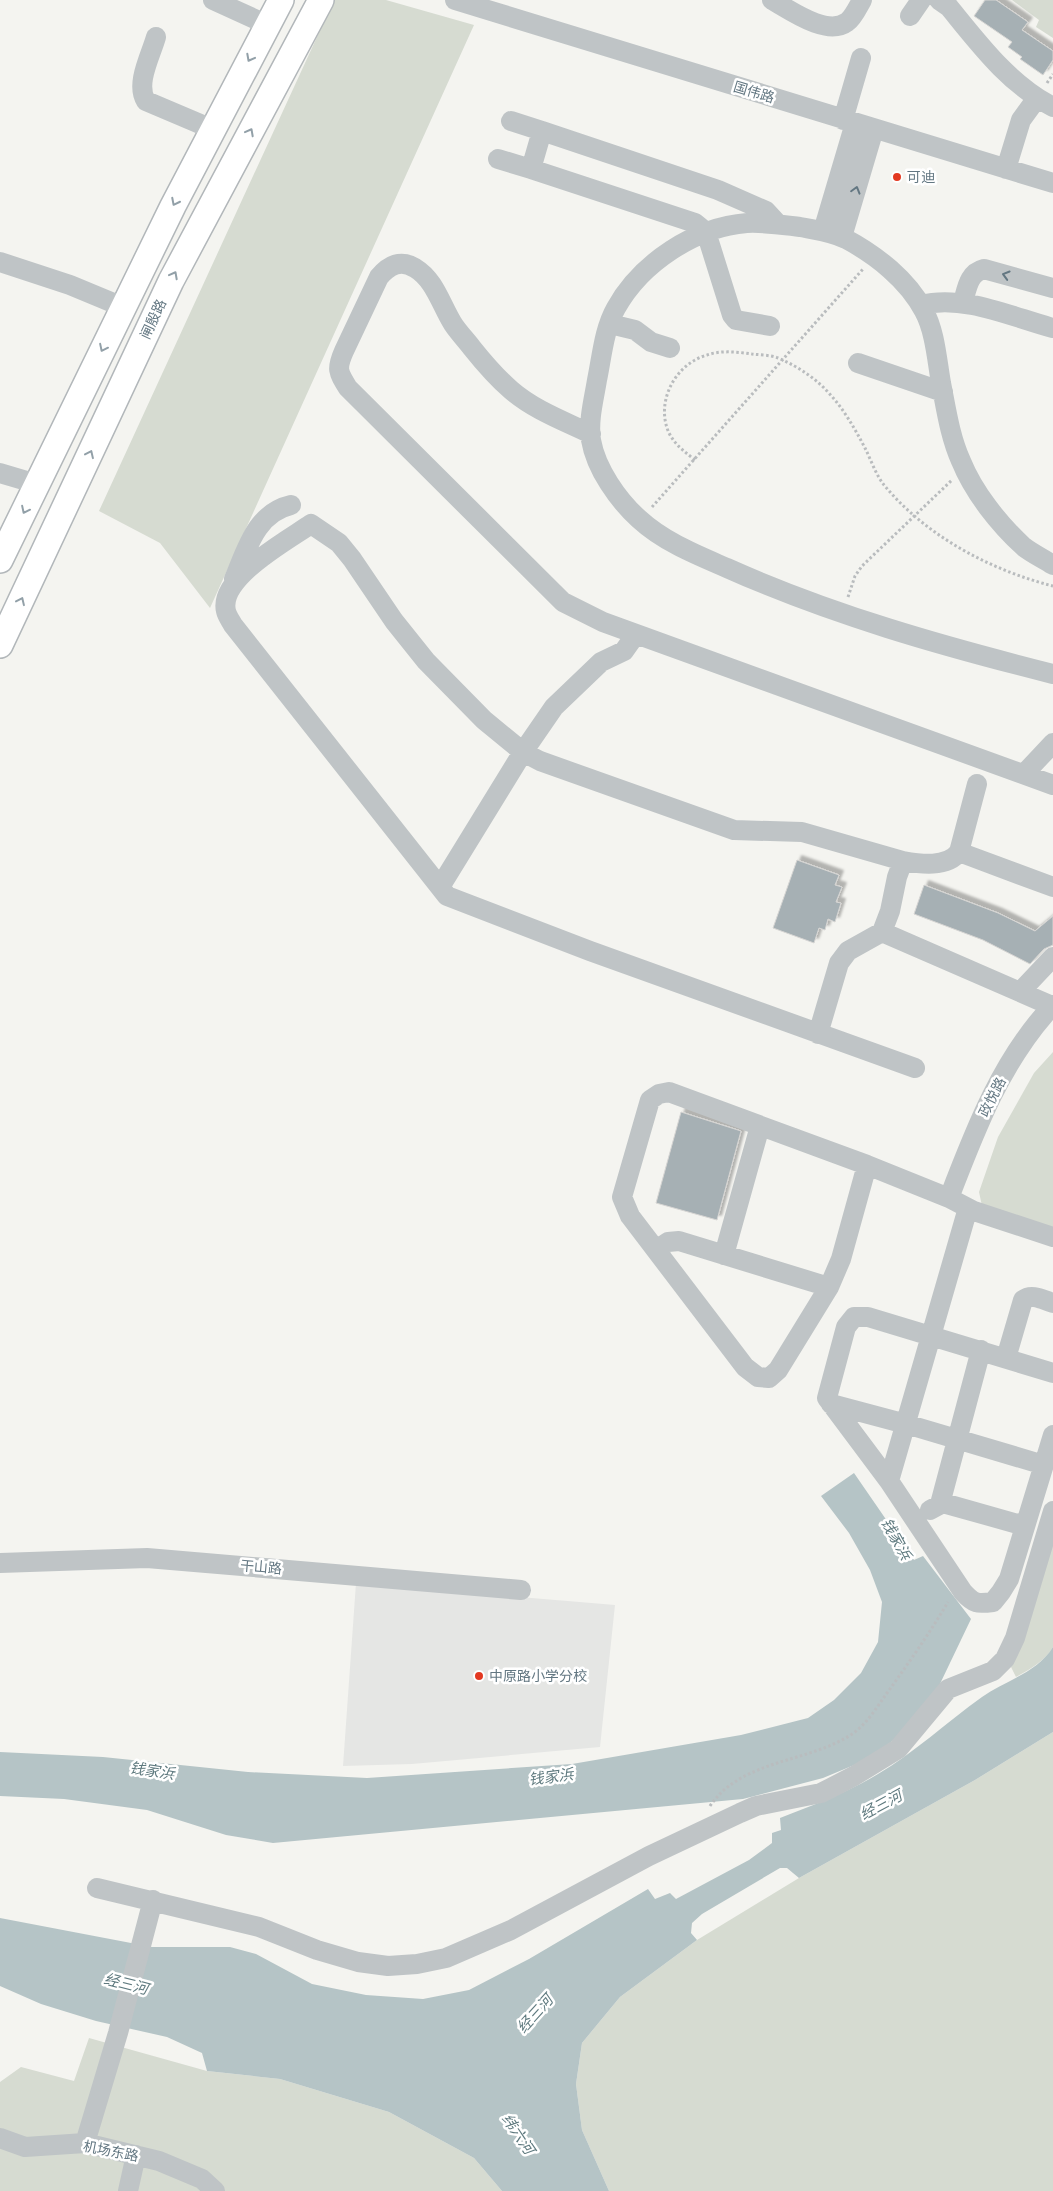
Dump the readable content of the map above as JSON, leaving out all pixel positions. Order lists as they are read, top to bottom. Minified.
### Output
{"streets":{"main road":["闸殷路"],"street":["国伟路","政悦路","干山路","机场东路"]},"water":["钱家浜","经三河","纬六河"],"places":["可迪","中原路小学分校"]}
